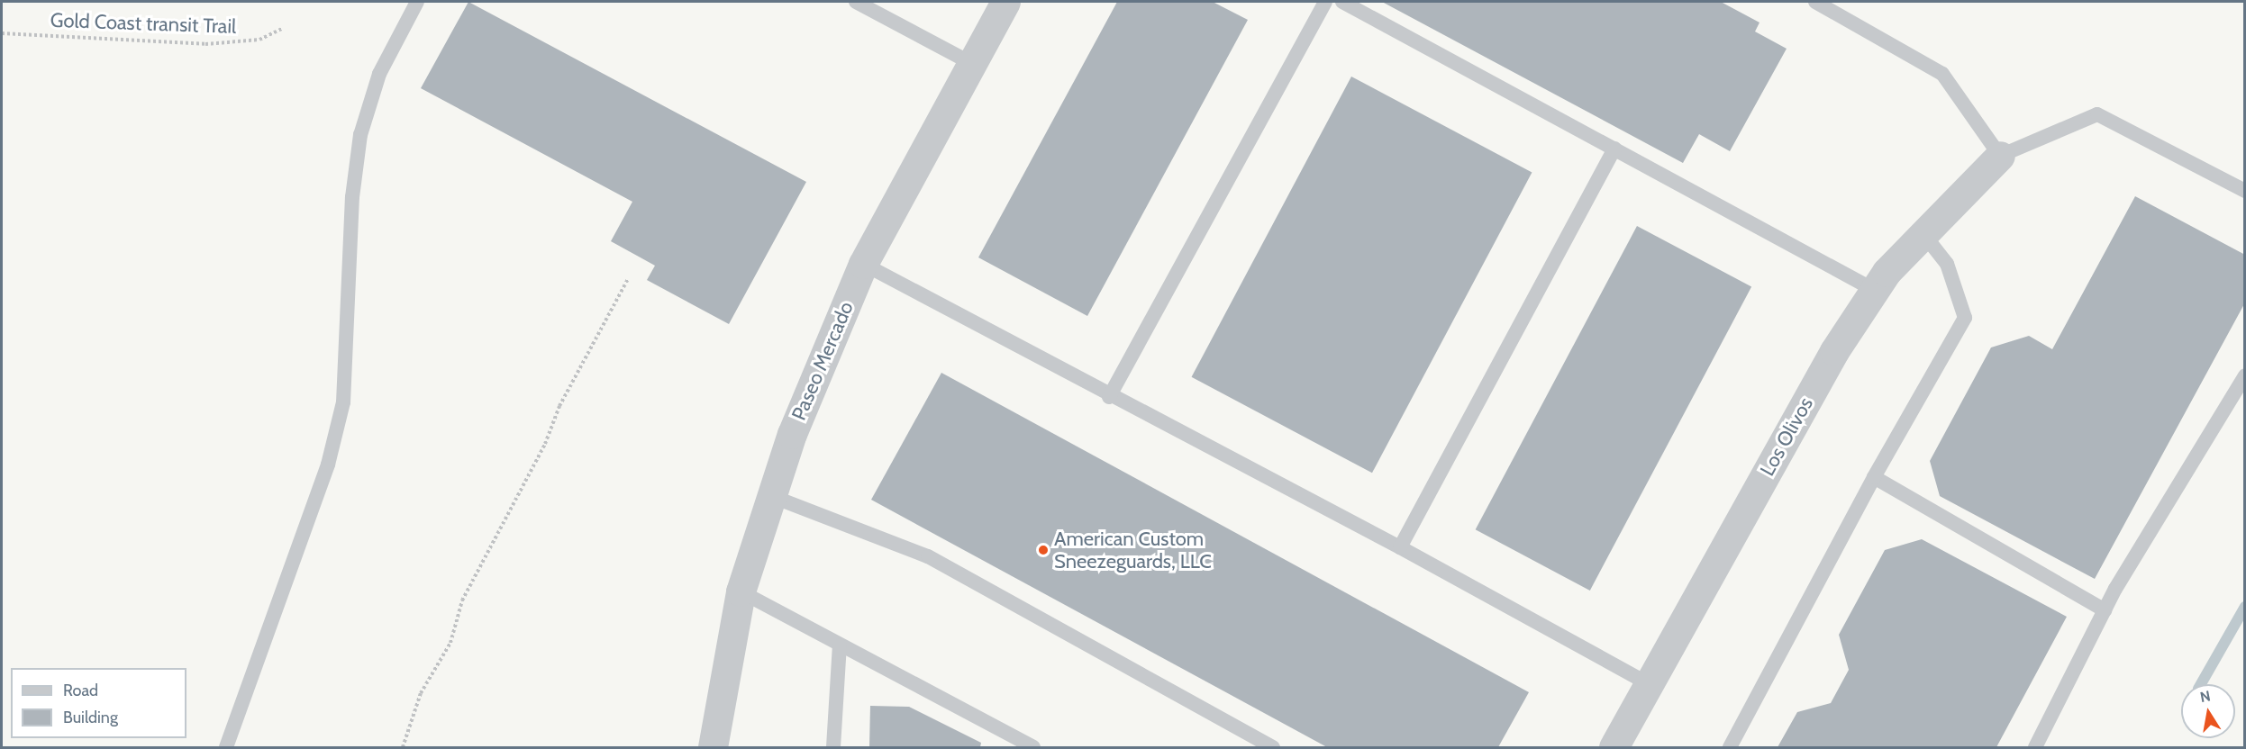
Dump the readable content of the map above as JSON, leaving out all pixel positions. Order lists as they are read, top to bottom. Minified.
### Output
{"streets":{"street":["Paseo Mercado","Los Olivos"],"path":["Gold Coast transit Trail"]},"places":["American Custom Sneezeguards, LLC"],"legend":["Road","Building"],"north":"top"}
